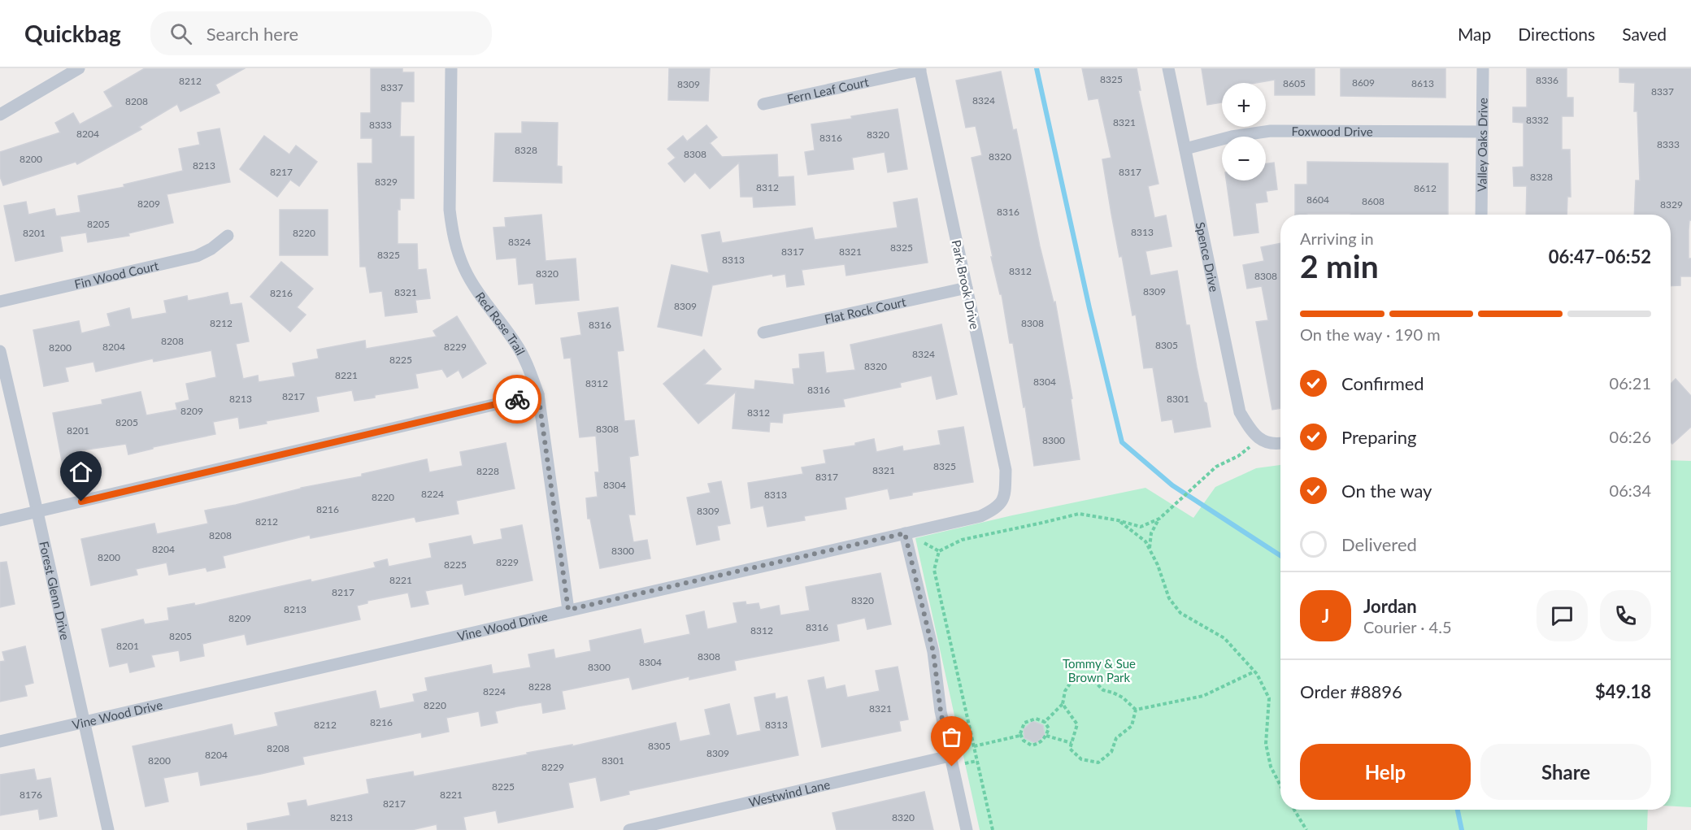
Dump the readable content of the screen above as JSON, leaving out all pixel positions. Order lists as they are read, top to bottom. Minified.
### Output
{"streets":{"street":["Fern Leaf Court","Foxwood Drive","Valley Oaks Drive","Spence Drive","Fin Wood Court","Park Brook Drive","Flat Rock Court","Red Rose Trail","Forest Glenn Drive","Vine Wood Drive","Westwind Lane"]},"crossings":[["Fern Leaf Court","Park Brook Drive"],["Foxwood Drive","Valley Oaks Drive"],["Foxwood Drive","Spence Drive"],["Park Brook Drive","Flat Rock Court"],["Park Brook Drive","Vine Wood Drive"],["Red Rose Trail","Vine Wood Drive"],["Forest Glenn Drive","Vine Wood Drive"]],"parks":["Tommy & Sue Brown Park"],"house_numbers":["8325","8336","8212","8609","8605","8613","8309","8337","8337","8324","8208","8332","8321","8333","8204","8320","8316","8333","8328","8308","8320","8200","8213","8217","8317","8328","8329","8312","8612","8604","8608","8209","8329","8316","8205","8313","8201","8220","8324","8325","8317","8321","8325","8313","8312","8320","8308","8309","8321","8216","8309","8212","8308","8316","8208","8305","8204","8229","8200","8324","8225","8320","8221","8304","8312","8316","8217","8213","8301","8209","8312","8205","8308","8201","8300","8325","8321","8228","8317","8304","8224","8313","8220","8216","8309","8212","8208","8204","8300","8200","8229","8225","8221","8217","8320","8213","8209","8316","8312","8205","8201","8308","8304","8300","8228","8224","8220","8321","8216","8212","8313","8305","8208","8309","8204","8200","8301","8229","8225","8176","8221","8217","8213","8320"],"page":{"header":"Quickbag","search":"Search here","nav":["Map","Directions","Saved"],"map_buttons":["+","−"],"heading":["2 min","Arriving in","06:47–06:52"],"panel":["Jordan","Courier · 4.5","Order #8896","$49.18"],"bar":"On the way · 190 m","list":[["Confirmed","06:21"],["Preparing","06:26"],["On the way","06:34"],"Delivered"],"round":"J","buttons":["Help","Share"]}}
